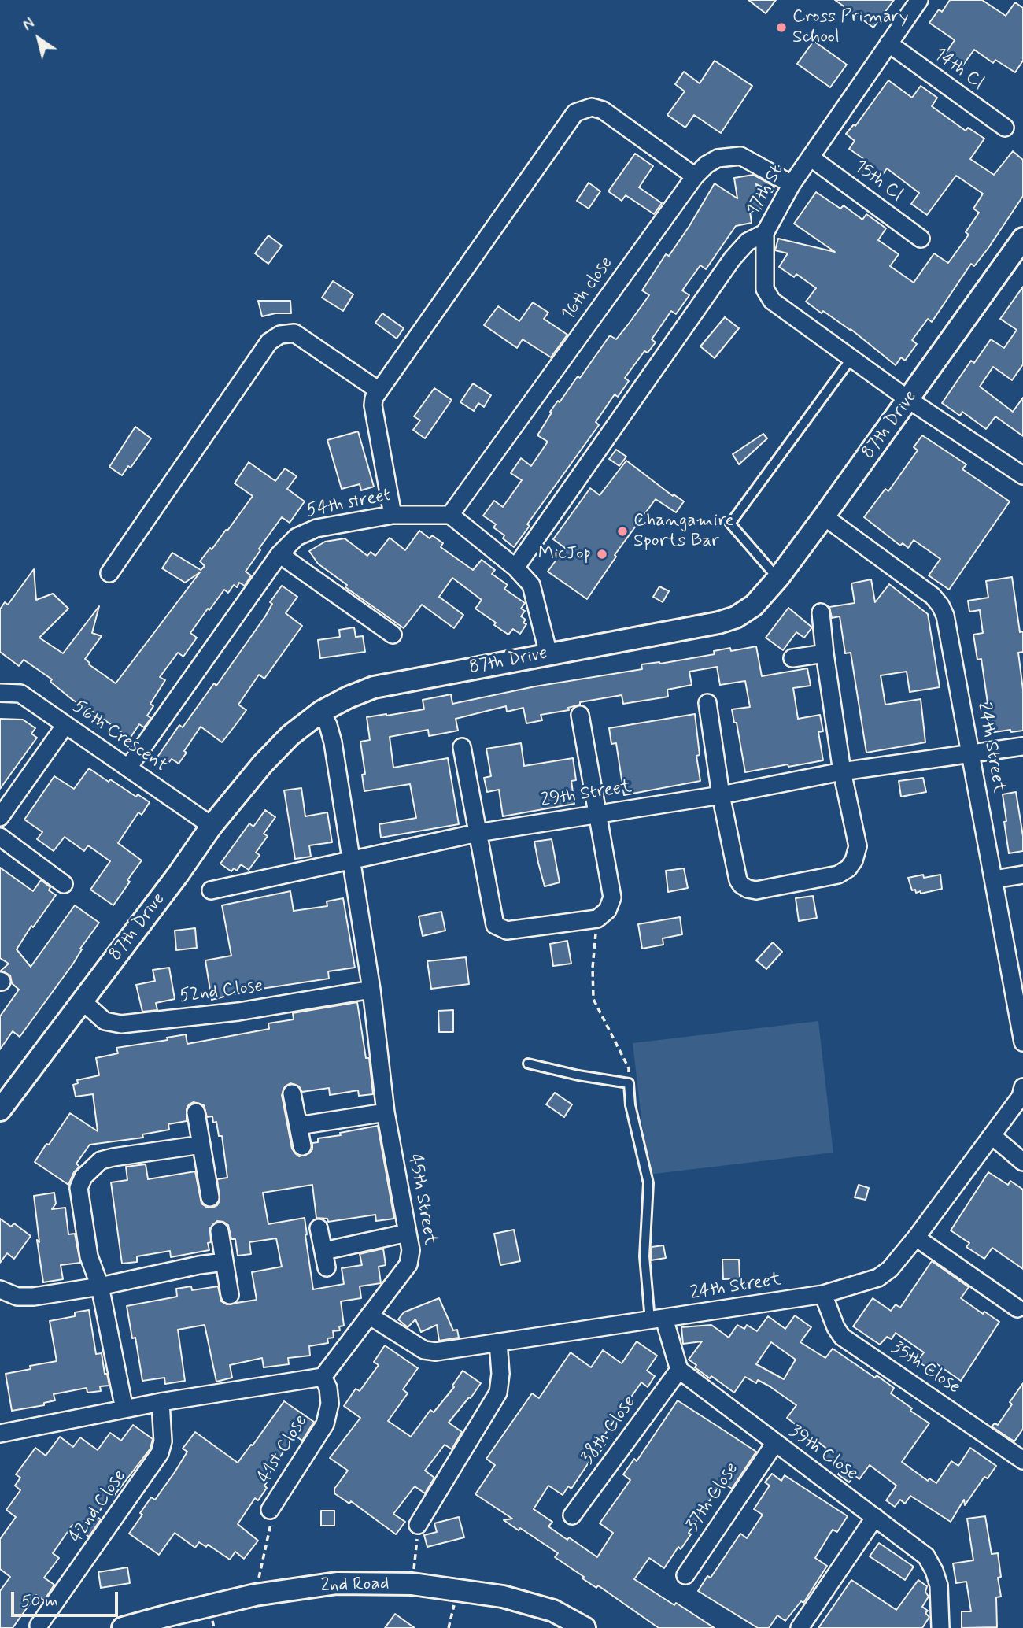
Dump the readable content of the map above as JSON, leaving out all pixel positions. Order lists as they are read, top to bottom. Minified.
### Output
{"streets":{"street":["14th Cl","15th Cl","17th St","16th close","87th Drive","54th street","56th Crescent","24th Street","29th Street","52nd Close","45th Street","35th Close","38th Close","41st Close","39th Close","37th Close","42nd Close","2nd Road"]},"crossings":[["14th Cl","17th St"],["15th Cl","17th St"],["17th St","16th close"],["17th St","87th Drive"],["16th close","54th street"],["87th Drive","56th Crescent"],["87th Drive","24th Street"],["87th Drive","52nd Close"],["87th Drive","45th Street"],["54th street","56th Crescent"],["24th Street","29th Street"],["24th Street","45th Street"],["24th Street","35th Close"],["29th Street","45th Street"],["52nd Close","45th Street"],["45th Street","41st Close"],["38th Close","39th Close"],["39th Close","37th Close"]],"places":["Cross Primary School","Changamire Sports Bar","MicJop"],"scale_bar":"50 m","north":"top left"}
